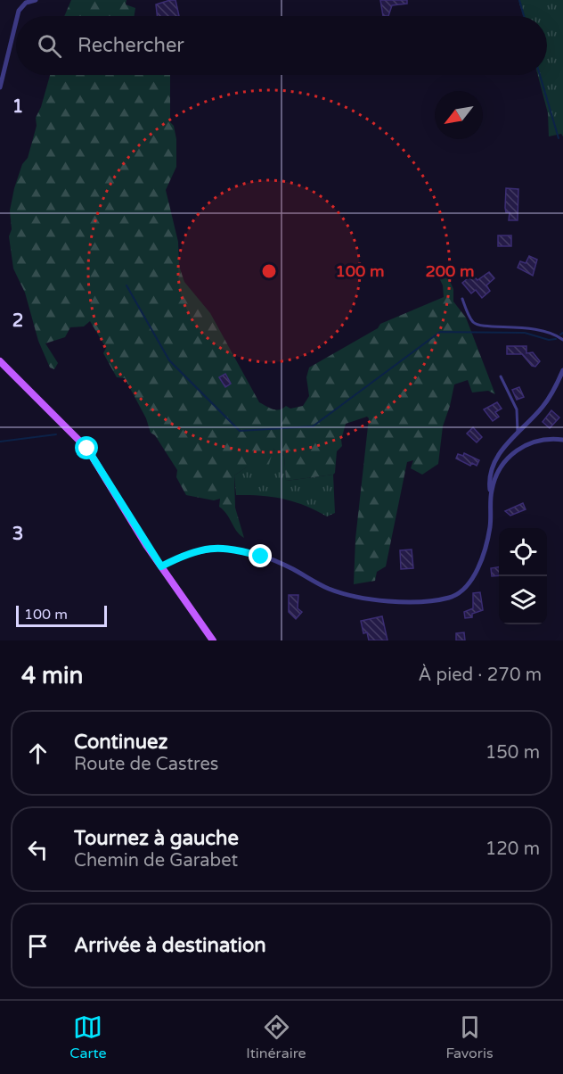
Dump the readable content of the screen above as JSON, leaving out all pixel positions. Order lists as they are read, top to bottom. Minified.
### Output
{"scale_bar":"100 m","north":"bottom left","page":{"search":"Rechercher","scale":"100 m","heading":["4 min","À pied · 270 m"],"list":[["Continuez","Route de Castres","150 m"],["Tournez à gauche","Chemin de Garabet","120 m"],"Arrivée à destination"],"nav":["Carte","Itinéraire","Favoris"]},"grid":{"rows":["1","2","3"]},"rings":["100 m","200 m"]}
